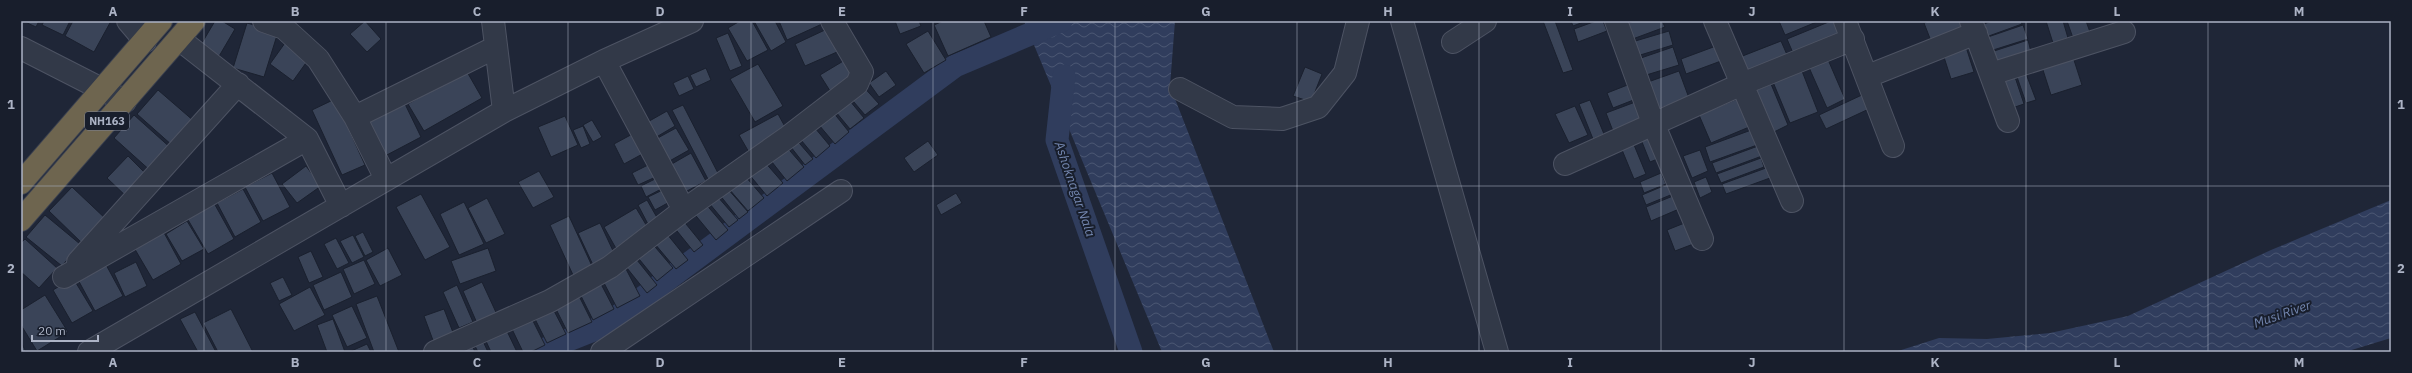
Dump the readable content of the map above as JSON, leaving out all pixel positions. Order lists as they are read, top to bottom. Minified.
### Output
{"streets":{"highway":["NH163"]},"water":["Ashoknagar Nala","Musi River"],"scale_bar":"20 m","grid":{"columns":["A","B","C","D","E","F","G","H","I","J","K","L","M"],"rows":["1","2"]}}
